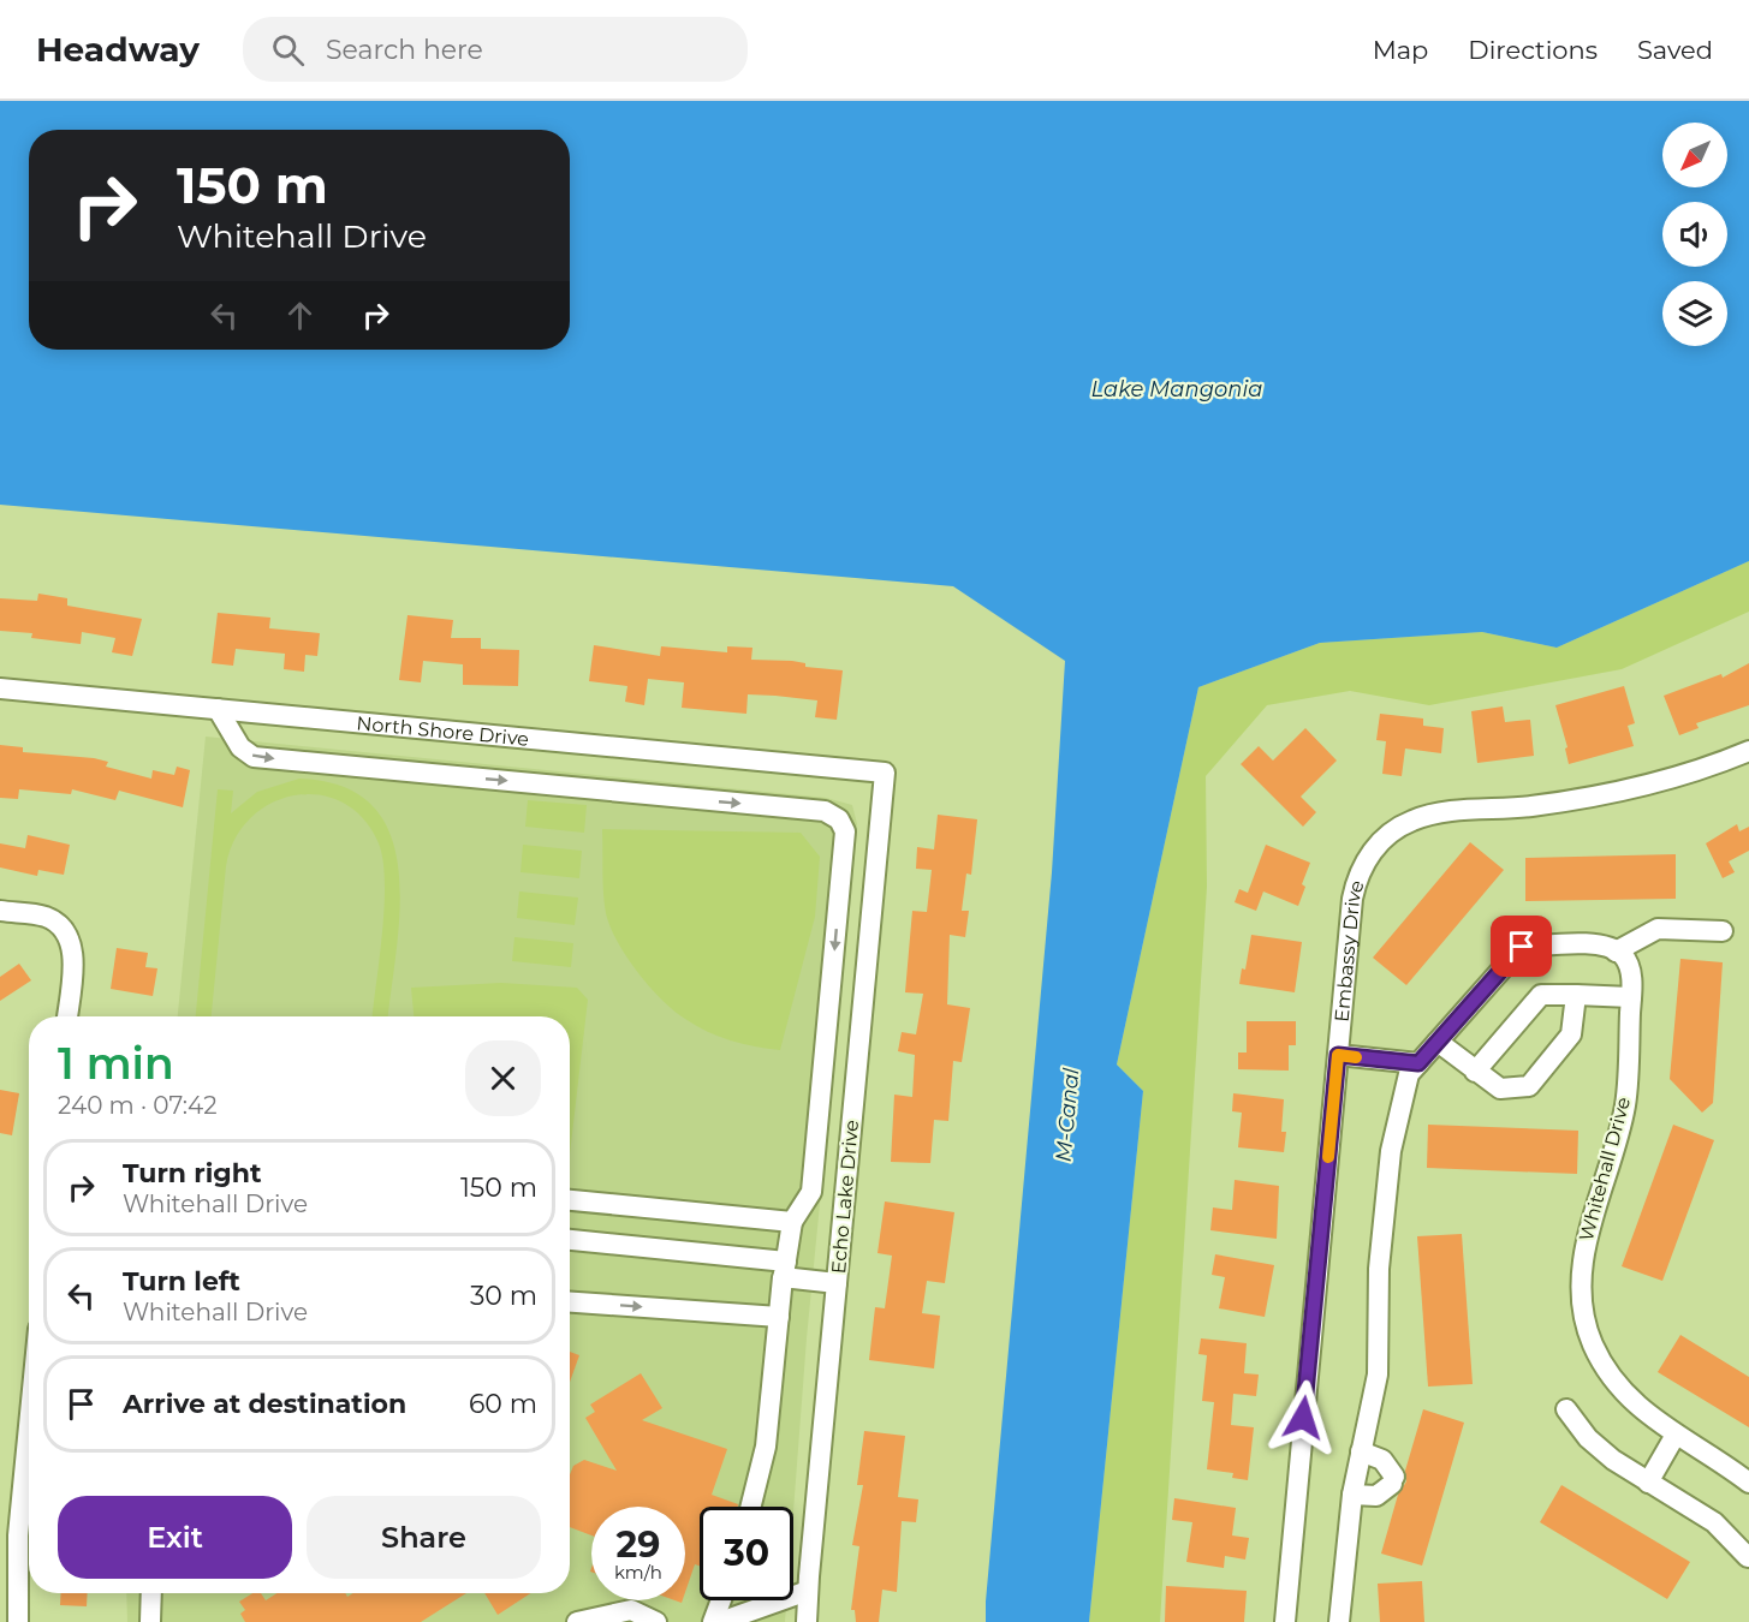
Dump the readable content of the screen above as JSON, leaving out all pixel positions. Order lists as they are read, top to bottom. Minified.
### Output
{"streets":{"street":["North Shore Drive","Embassy Drive","Whitehall Drive","Echo Lake Drive"]},"crossings":[["North Shore Drive","Echo Lake Drive"]],"water":["Lake Mangonia","M-Canal"],"north":"bottom left","page":{"header":"Headway","search":"Search here","nav":["Map","Directions","Saved"],"turn":["150 m","Whitehall Drive"],"heading":["1 min","240 m · 07:42"],"list":[{"name":"Turn right","note":"Whitehall Drive","value":"150 m"},{"name":"Turn left","note":"Whitehall Drive","value":"30 m"},{"name":"Arrive at destination","value":"60 m"}],"buttons":["Exit","Share"],"speed":"29 km/h","limit":"30"}}
